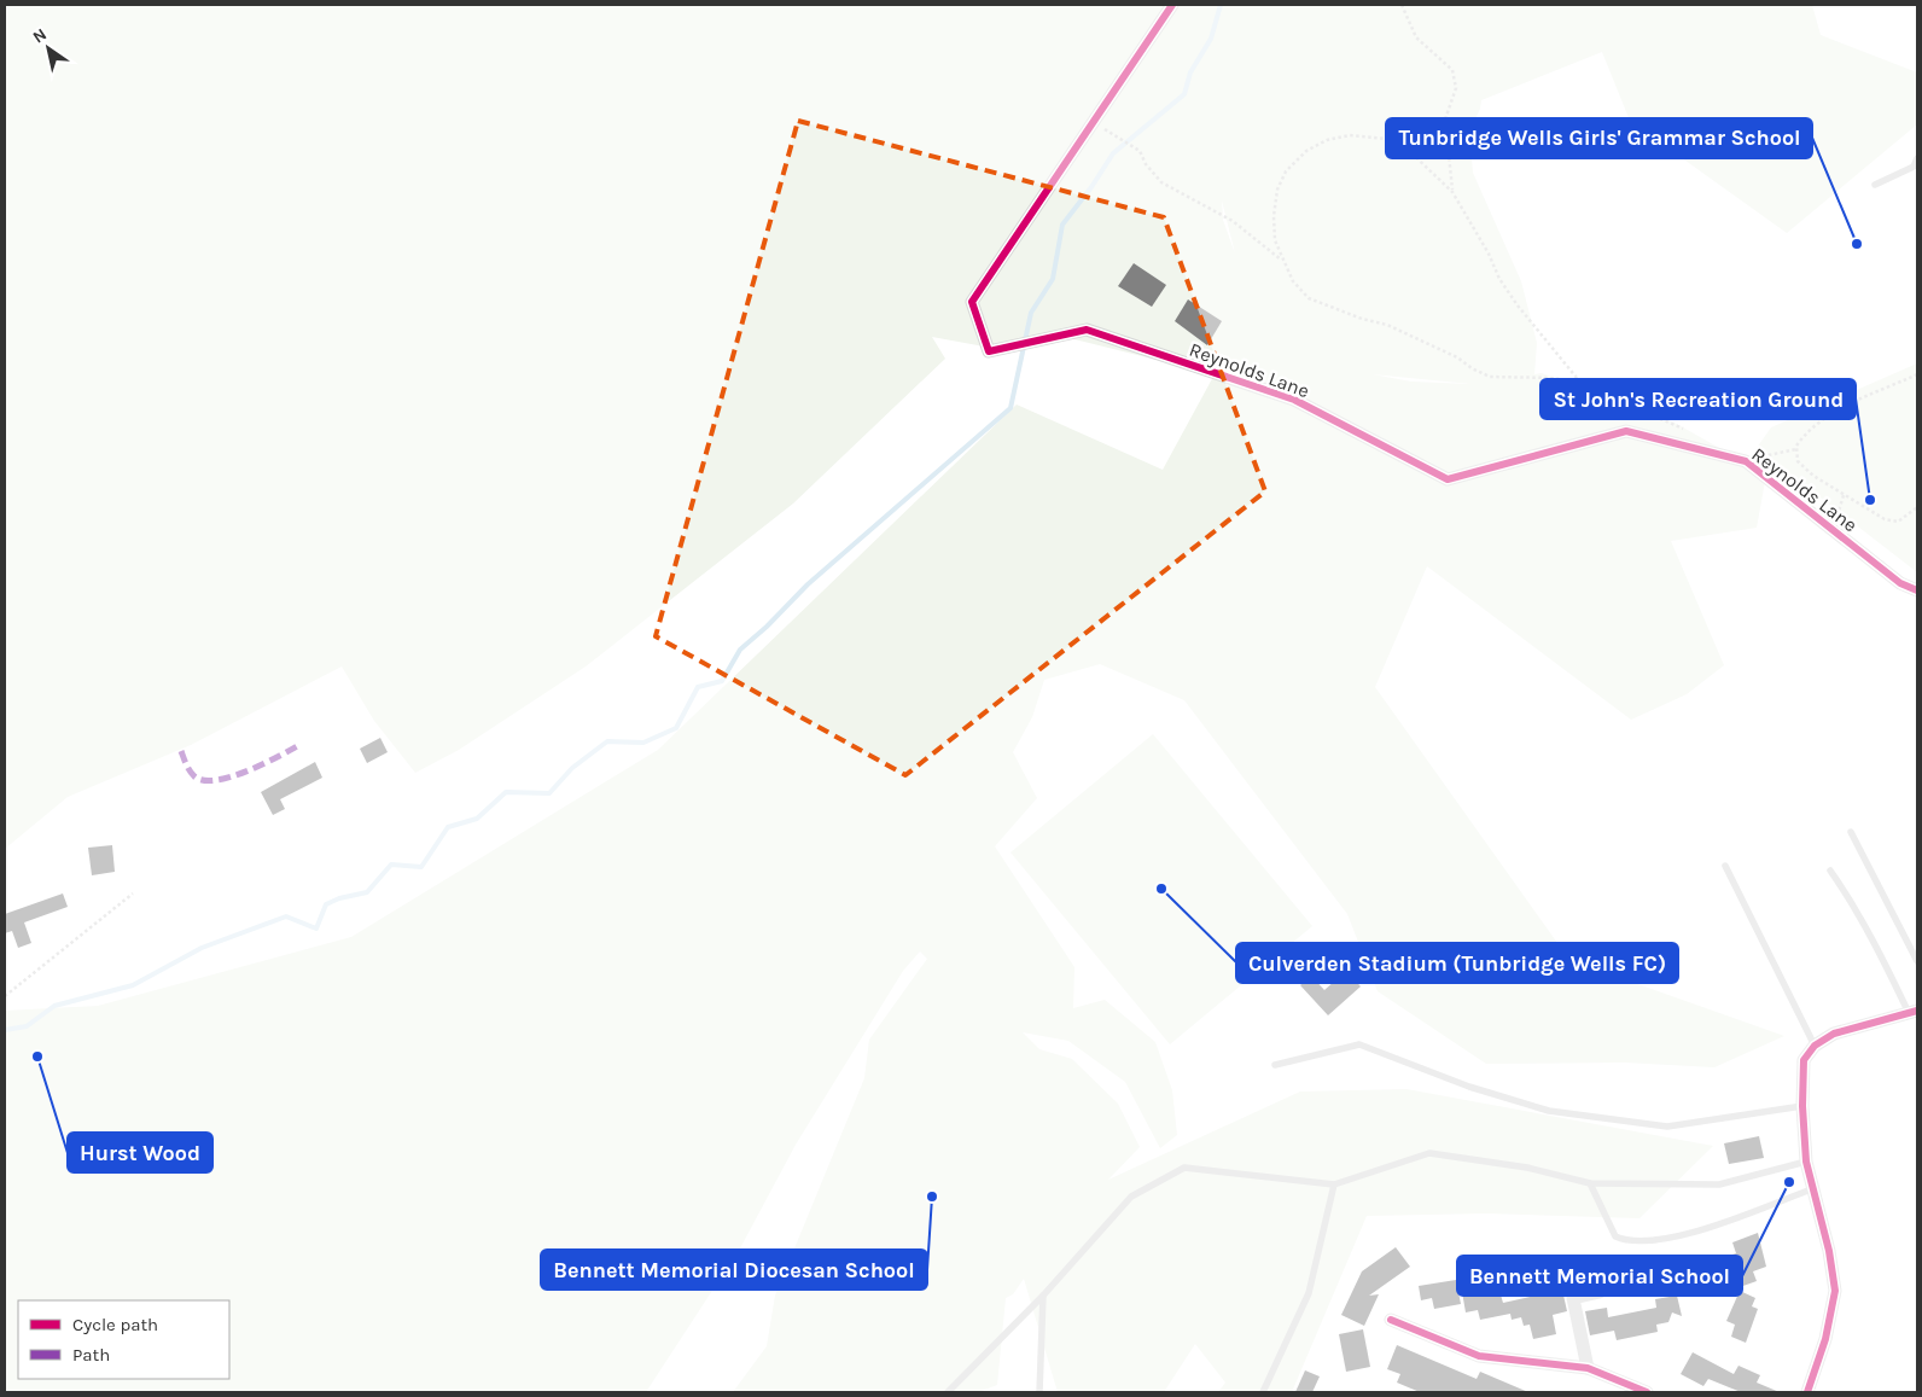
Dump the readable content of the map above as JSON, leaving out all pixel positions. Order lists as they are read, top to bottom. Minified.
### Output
{"streets":{"street":["Reynolds Lane"]},"places":["Tunbridge Wells Girls' Grammar School","St John's Recreation Ground","Culverden Stadium (Tunbridge Wells FC)","Hurst Wood","Bennett Memorial School","Bennett Memorial Diocesan School"],"legend":["Cycle path","Path"],"north":"top left"}
